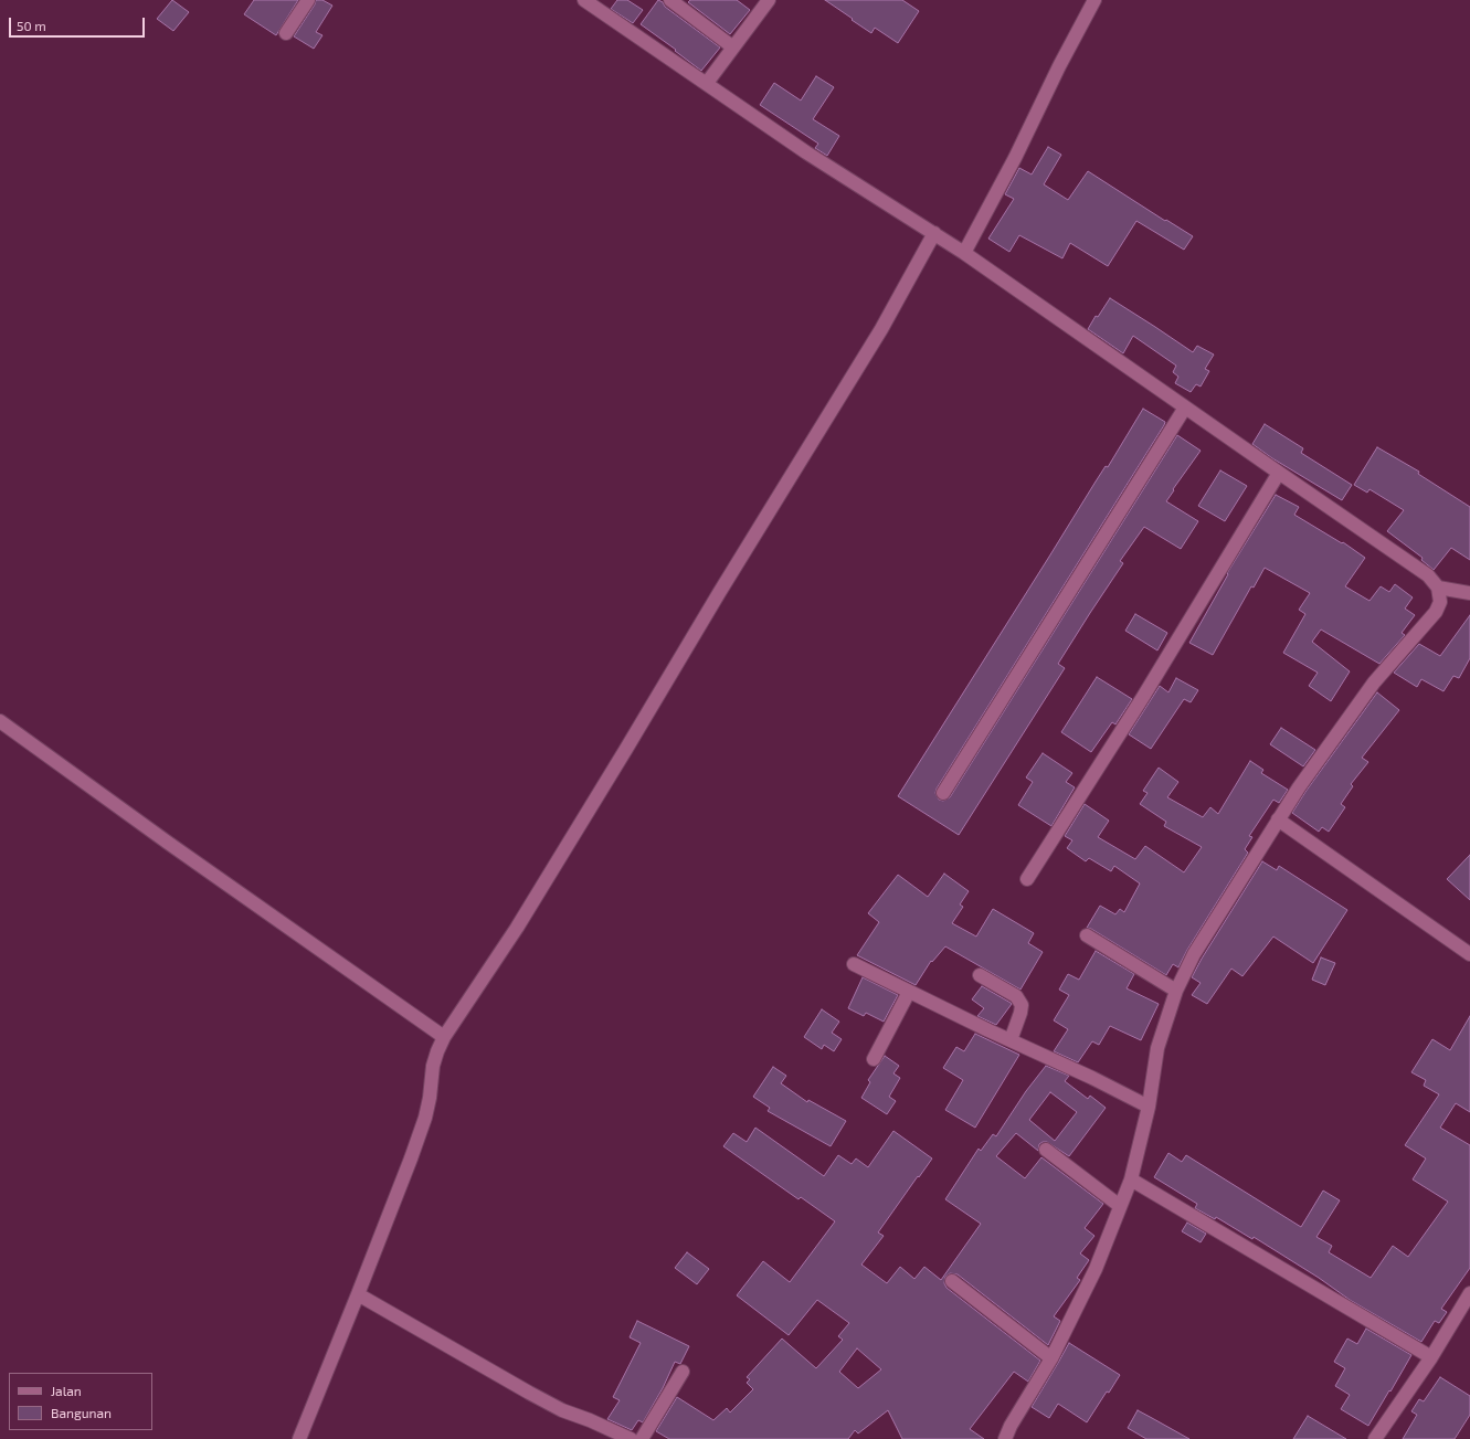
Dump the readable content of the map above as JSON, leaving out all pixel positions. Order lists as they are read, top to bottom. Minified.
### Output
{"legend":["Jalan","Bangunan"],"scale_bar":"50 m"}
